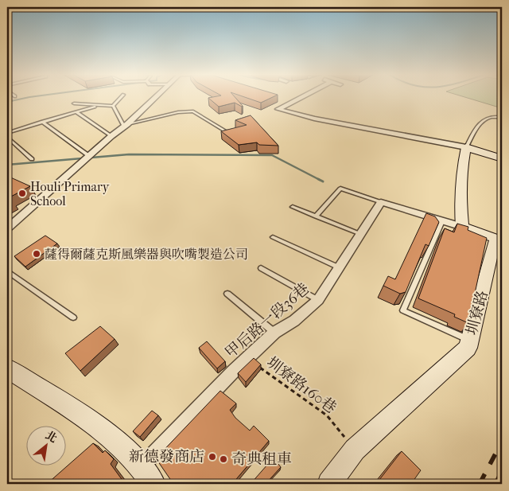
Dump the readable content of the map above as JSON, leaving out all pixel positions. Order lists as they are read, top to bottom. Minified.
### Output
{"streets":{"street":["圳寮路","甲后路一段36巷"],"path":["圳寮路160巷"]},"crossings":[["圳寮路","圳寮路160巷"],["甲后路一段36巷","圳寮路160巷"]],"places":["Houli Primary School","薩得爾薩克斯風樂器與吹嘴製造公司","新德發商店","奇典租車"],"north":"top right"}
